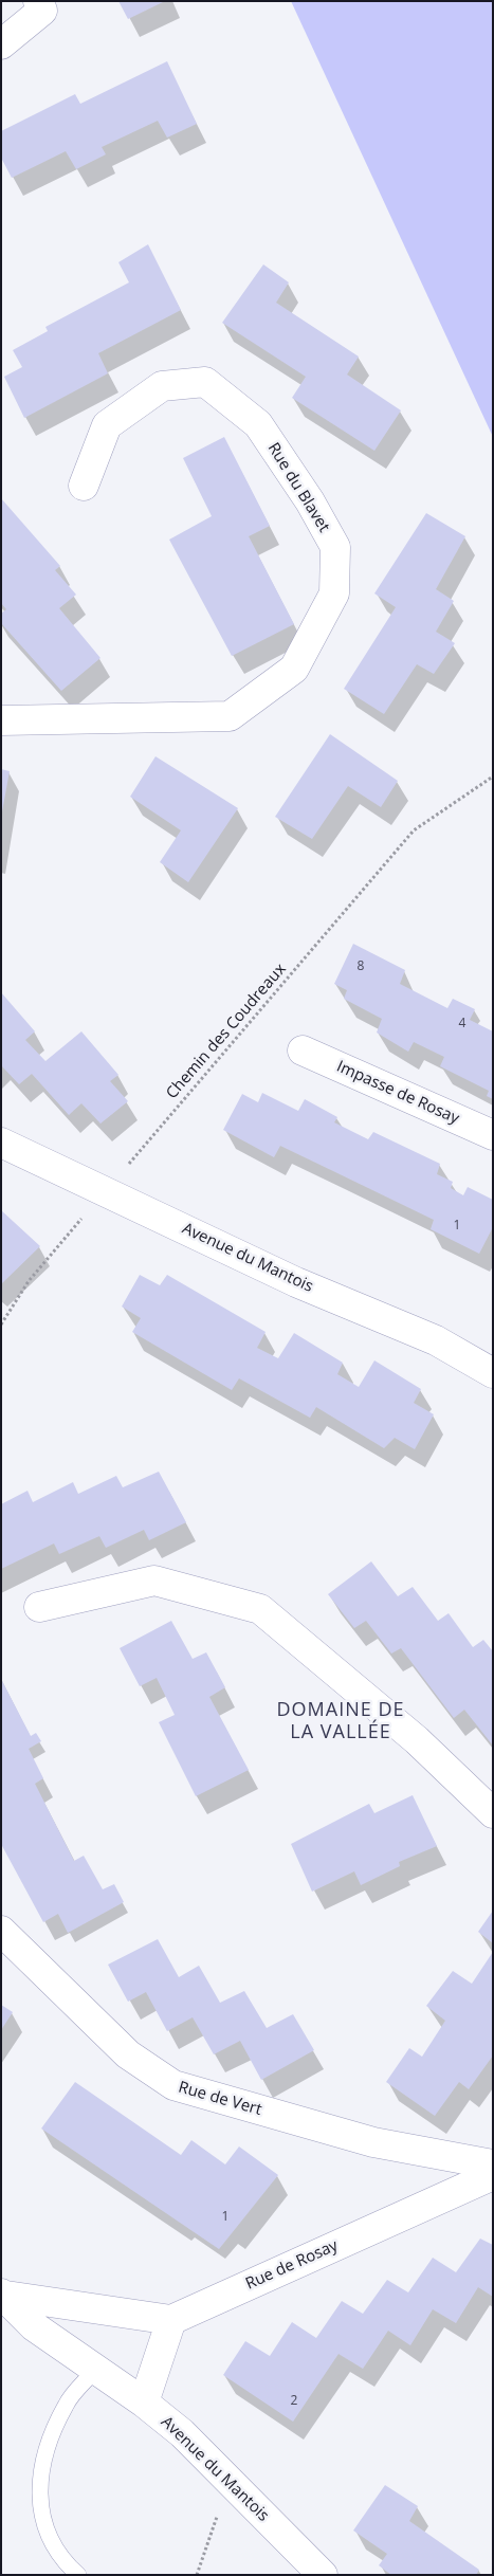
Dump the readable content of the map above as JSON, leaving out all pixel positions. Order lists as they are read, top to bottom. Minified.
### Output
{"streets":{"street":["Rue du Blavet","Impasse de Rosay","Avenue du Mantois","Rue de Vert","Rue de Rosay"],"path":["Chemin des Coudreaux"]},"crossings":[["Chemin des Coudreaux","Avenue du Mantois"]],"districts":["DOMAINE DE LA VALLÉE"],"house_numbers":["8","4","1","1","2"]}
